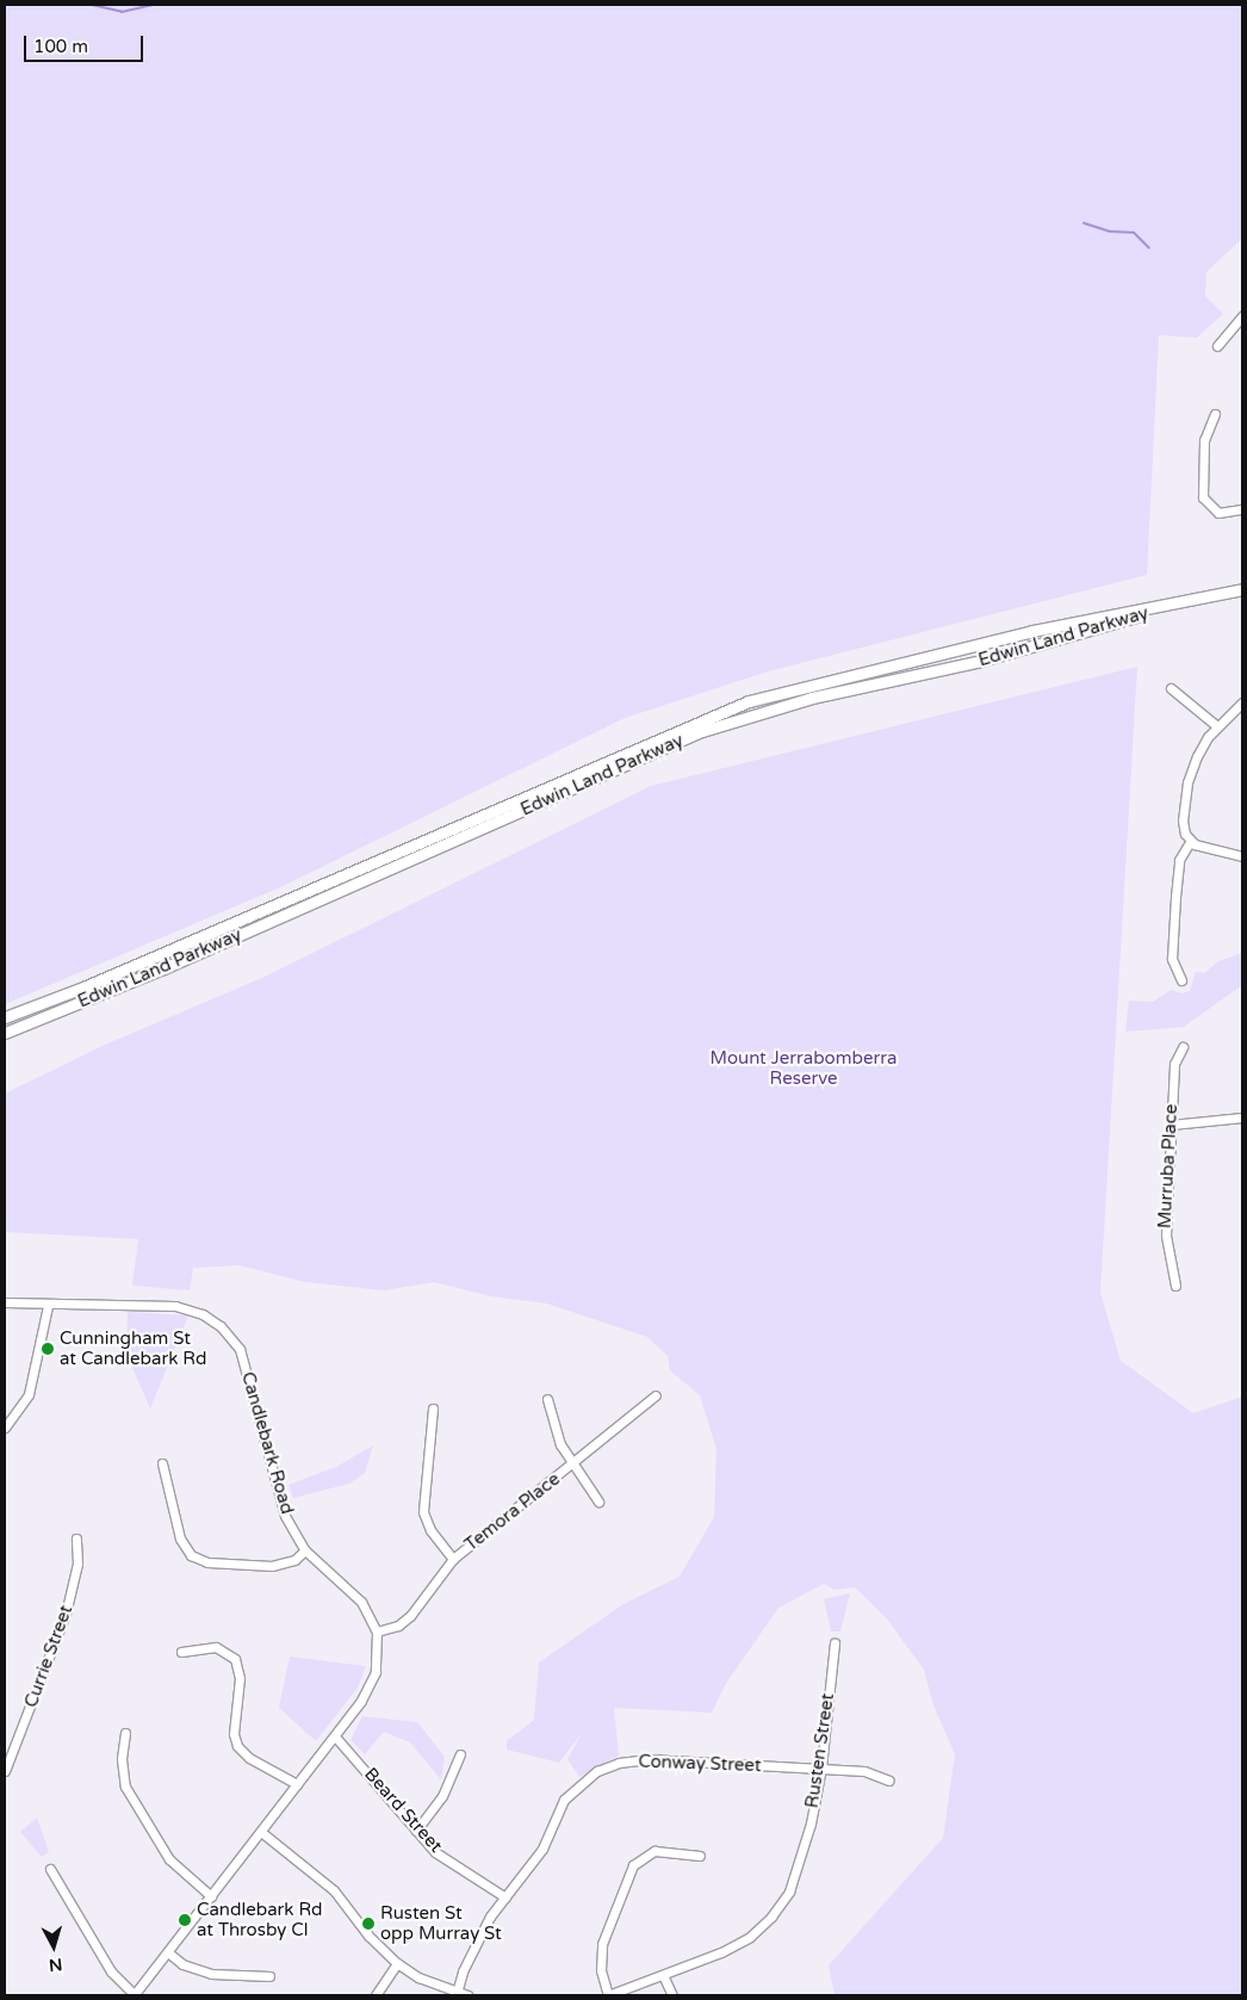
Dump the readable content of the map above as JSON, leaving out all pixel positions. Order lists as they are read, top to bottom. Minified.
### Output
{"streets":{"main road":["Edwin Land Parkway"],"street":["Murruba Place","Candlebark Road","Temora Place","Currie Street","Rusten Street","Conway Street","Beard Street"]},"crossings":[["Candlebark Road","Temora Place"],["Candlebark Road","Beard Street"],["Rusten Street","Conway Street"],["Conway Street","Beard Street"]],"parks":["Mount Jerrabomberra Reserve"],"places":["Cunningham St at Candlebark Rd","Candlebark Rd at Throsby Cl","Rusten St opp Murray St"],"scale_bar":"100 m","north":"bottom"}
